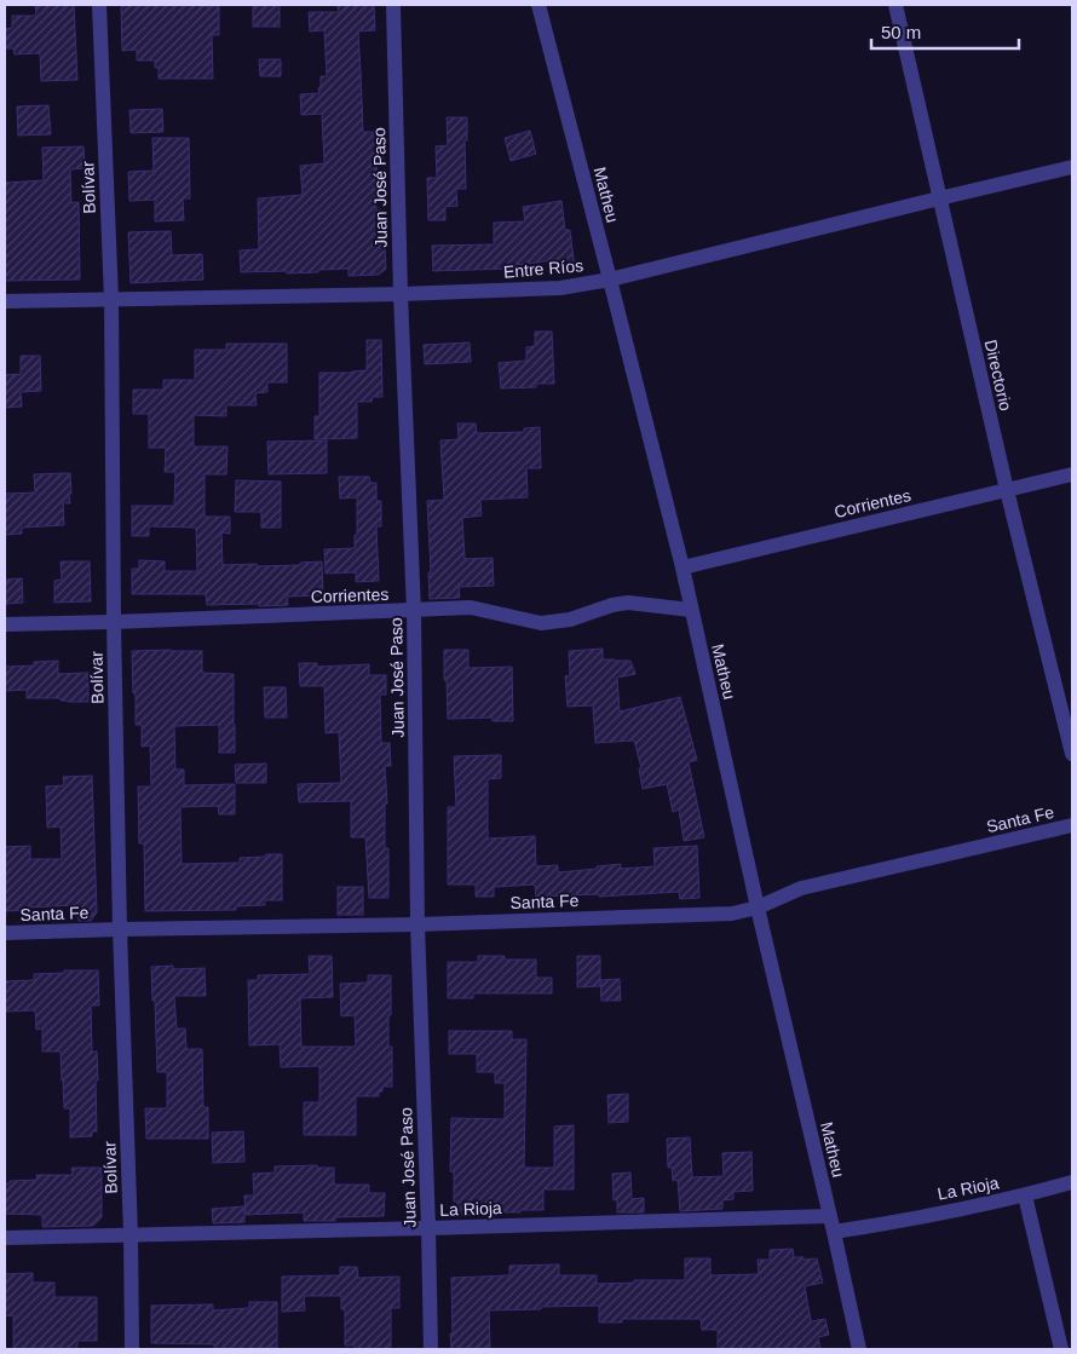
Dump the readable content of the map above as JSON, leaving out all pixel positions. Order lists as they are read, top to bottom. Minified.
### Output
{"streets":{"street":["Bolívar","Juan José Paso","Matheu","Entre Ríos","Directorio","Corrientes","Santa Fe","La Rioja"]},"crossings":[["Bolívar","Entre Ríos"],["Bolívar","Corrientes"],["Bolívar","Santa Fe"],["Bolívar","La Rioja"],["Juan José Paso","Entre Ríos"],["Juan José Paso","Corrientes"],["Juan José Paso","Santa Fe"],["Juan José Paso","La Rioja"],["Matheu","Entre Ríos"],["Matheu","Corrientes"],["Matheu","Santa Fe"],["Matheu","La Rioja"],["Entre Ríos","Directorio"],["Directorio","Corrientes"]],"scale_bar":"50 m"}
